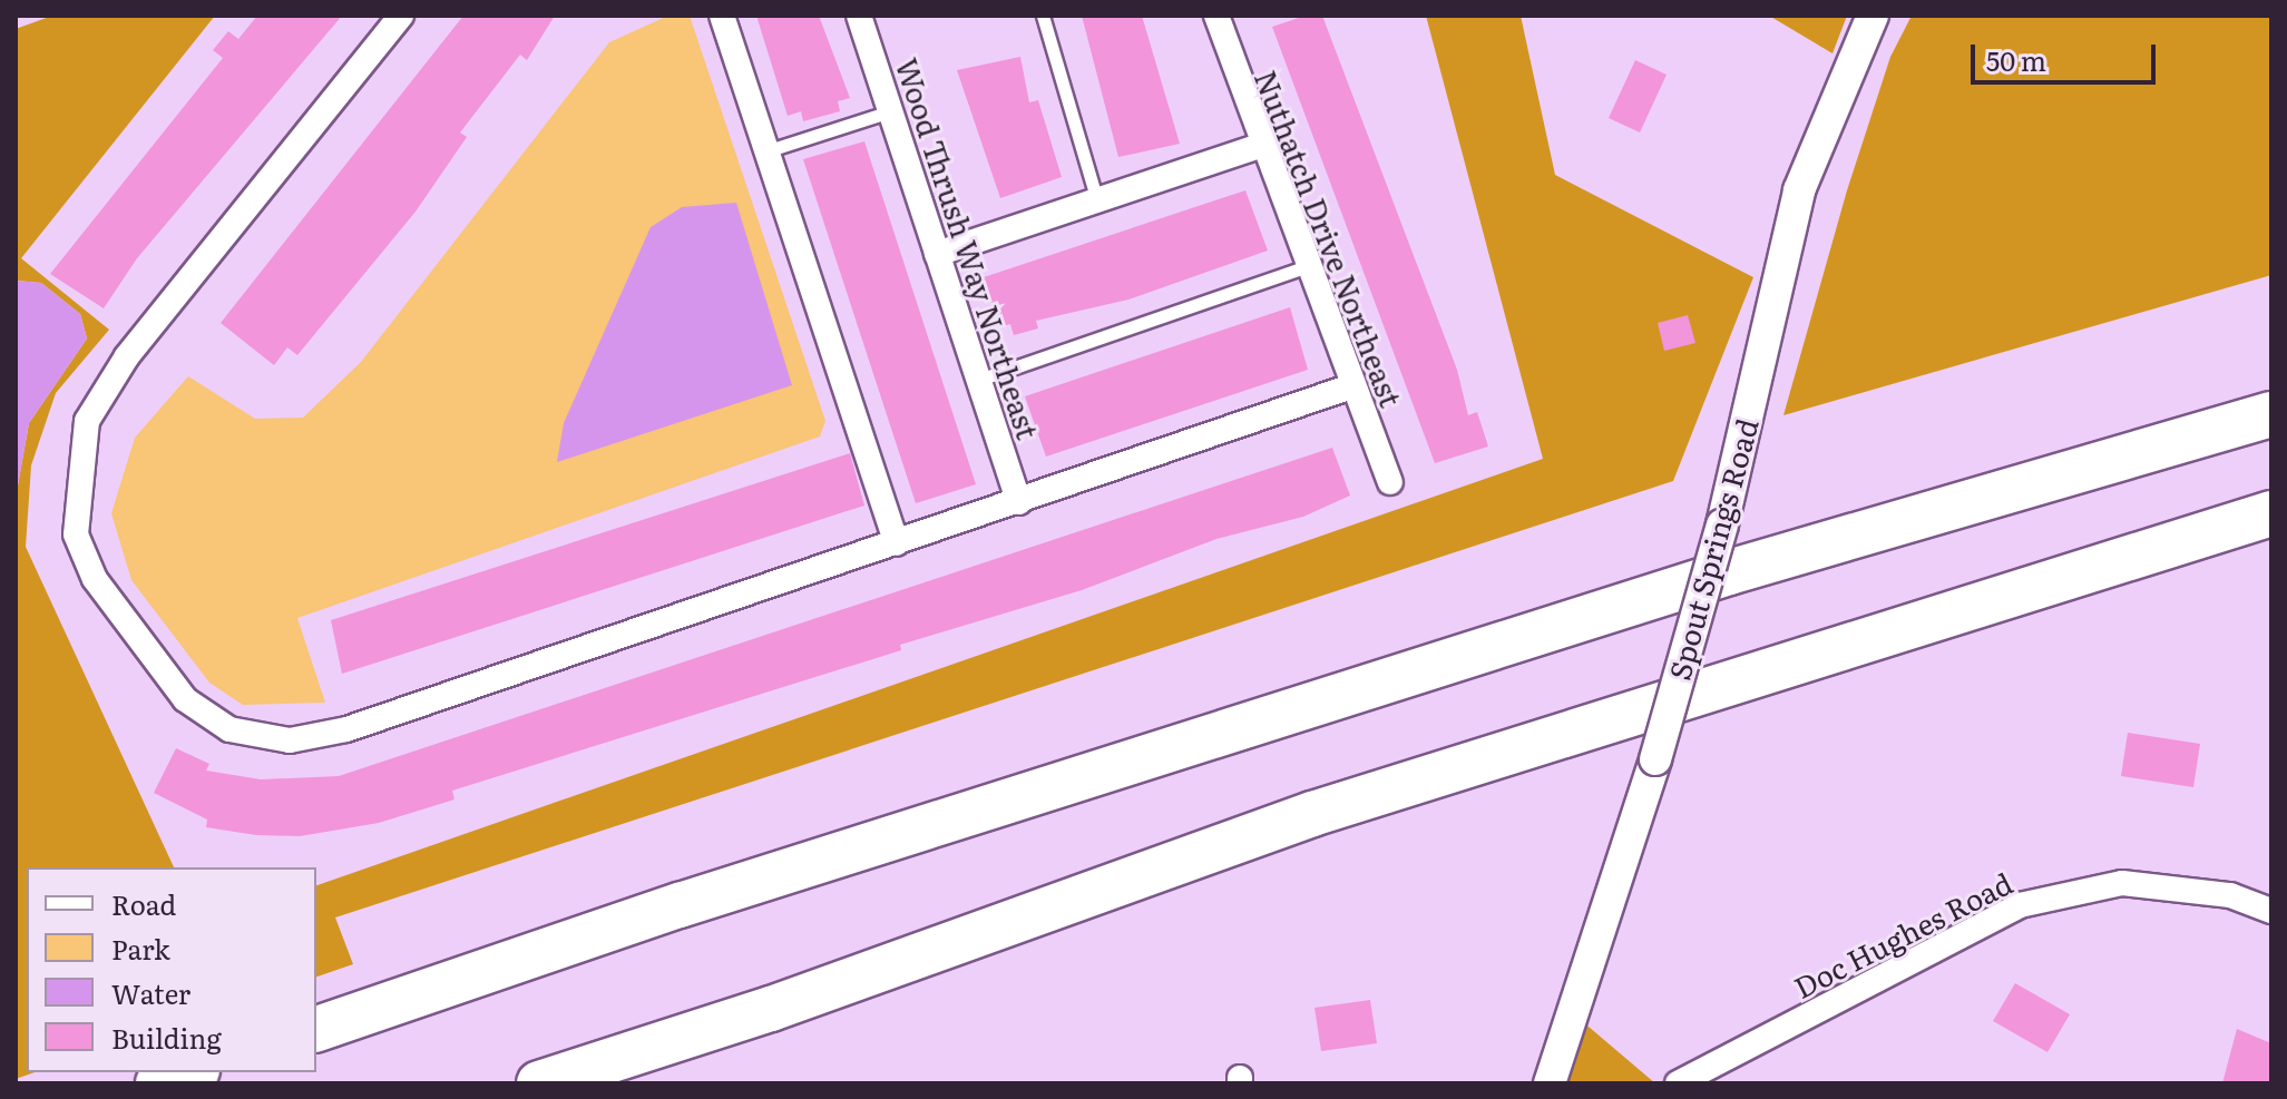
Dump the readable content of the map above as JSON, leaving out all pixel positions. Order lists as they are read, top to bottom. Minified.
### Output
{"streets":{"street":["Nuthatch Drive Northeast","Wood Thrush Way Northeast","Spout Springs Road","Doc Hughes Road"]},"legend":["Road","Park","Water","Building"],"scale_bar":"50 m"}
